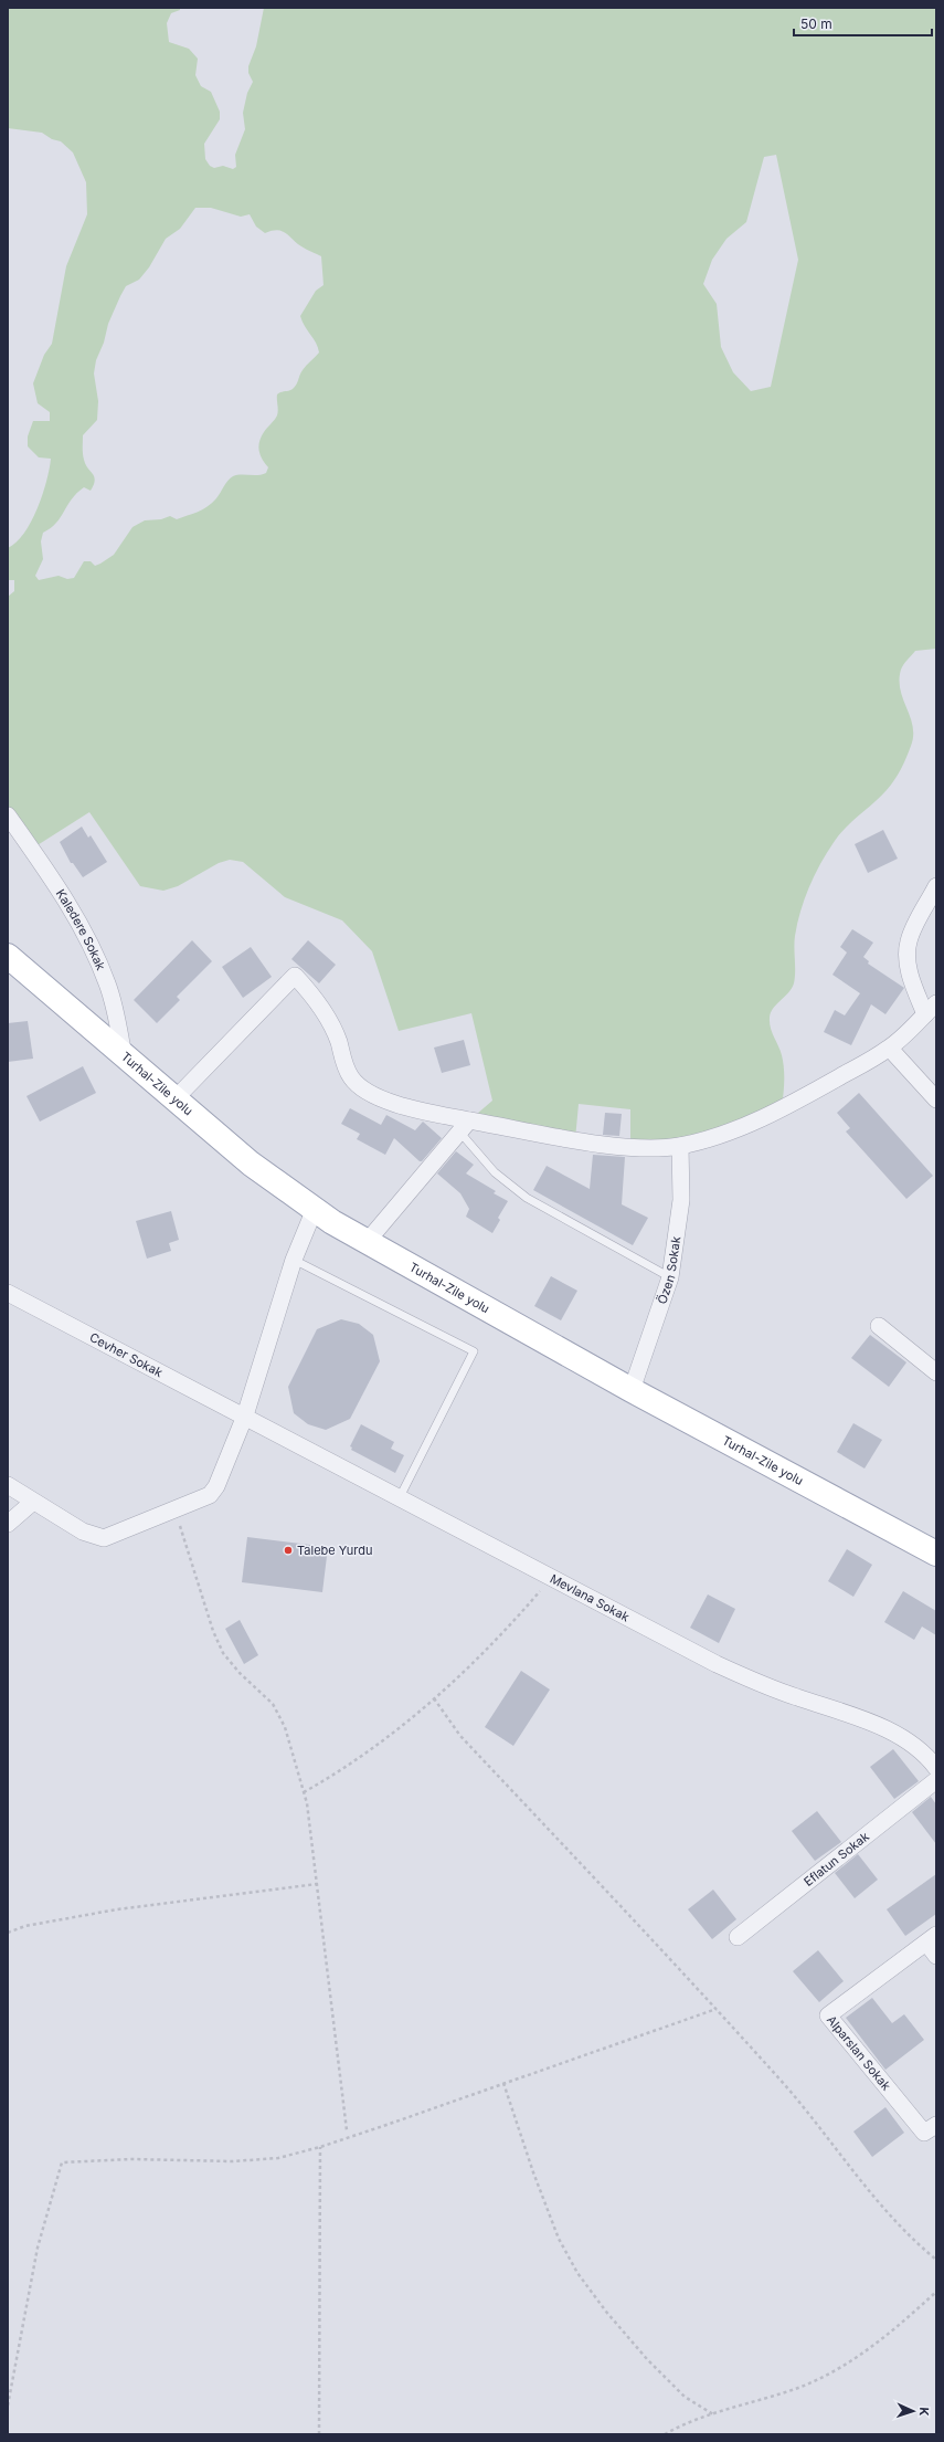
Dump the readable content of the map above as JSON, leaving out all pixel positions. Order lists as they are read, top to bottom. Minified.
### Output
{"streets":{"main road":["Turhal-Zile yolu"],"street":["Kaledere Sokak","Özen Sokak","Cevher Sokak","Mevlana Sokak","Eflatun Sokak","Alparslan Sokak"]},"crossings":[["Kaledere Sokak","Turhal-Zile yolu"],["Turhal-Zile yolu","Özen Sokak"],["Cevher Sokak","Mevlana Sokak"]],"places":["Talebe Yurdu"],"scale_bar":"50 m","north":"right"}
